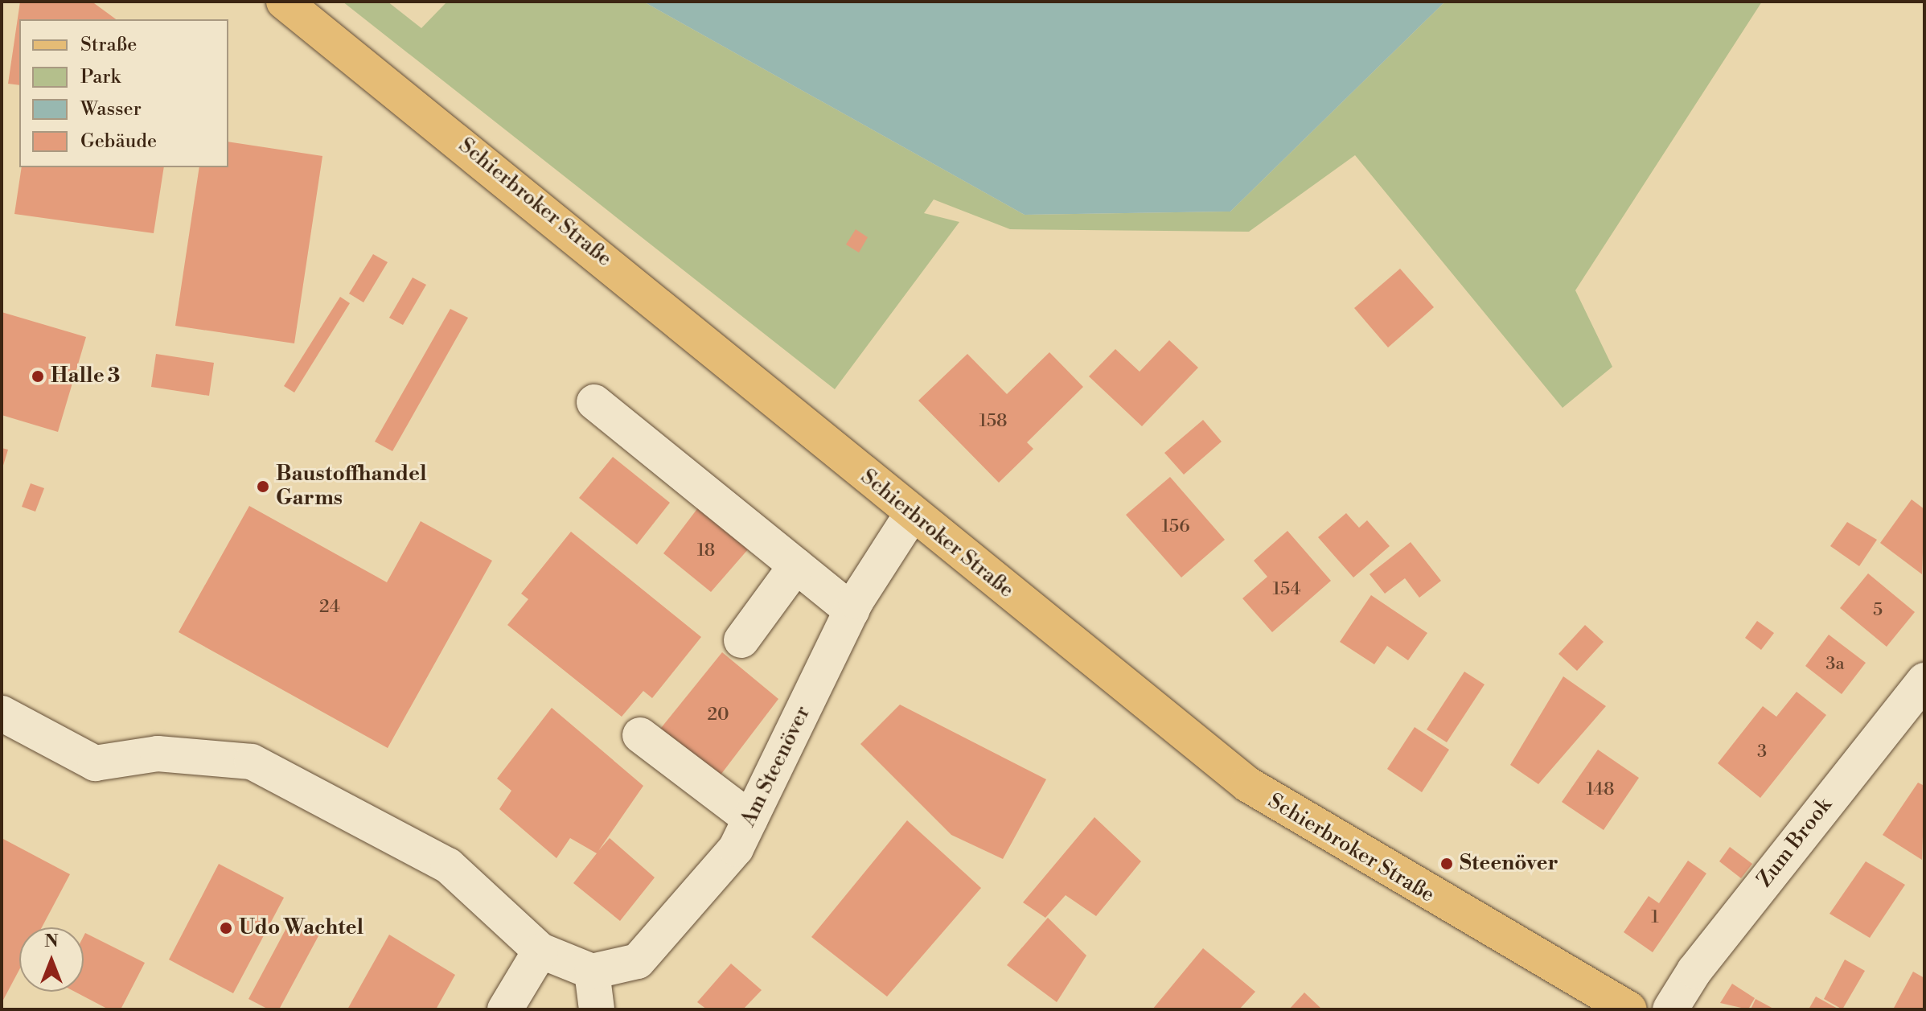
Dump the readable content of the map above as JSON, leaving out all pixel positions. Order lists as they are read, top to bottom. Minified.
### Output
{"streets":{"main road":["Schierbroker Straße"],"street":["Am Steenöver","Zum Brook"]},"crossings":[["Schierbroker Straße","Am Steenöver"]],"places":["Halle 3","Baustoffhandel Garms","Steenöver","Udo Wachtel"],"house_numbers":["158","156","18","154","24","5","3a","20","3","148","1"],"legend":["Straße","Park","Wasser","Gebäude"],"north":"top"}
